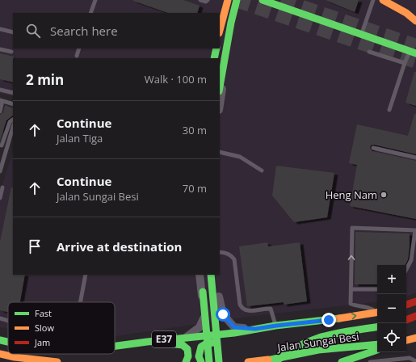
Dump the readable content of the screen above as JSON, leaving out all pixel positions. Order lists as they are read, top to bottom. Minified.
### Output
{"streets":{"main road":["E37","Jalan Sungai Besi"]},"places":["Heng Nam"],"legend":["Fast","Slow","Jam"],"page":{"search":"Search here","heading":["2 min","Walk · 100 m"],"list":[["Continue","Jalan Tiga","30 m"],["Continue","Jalan Sungai Besi","70 m"],"Arrive at destination"],"map_buttons":["+","−"]}}
